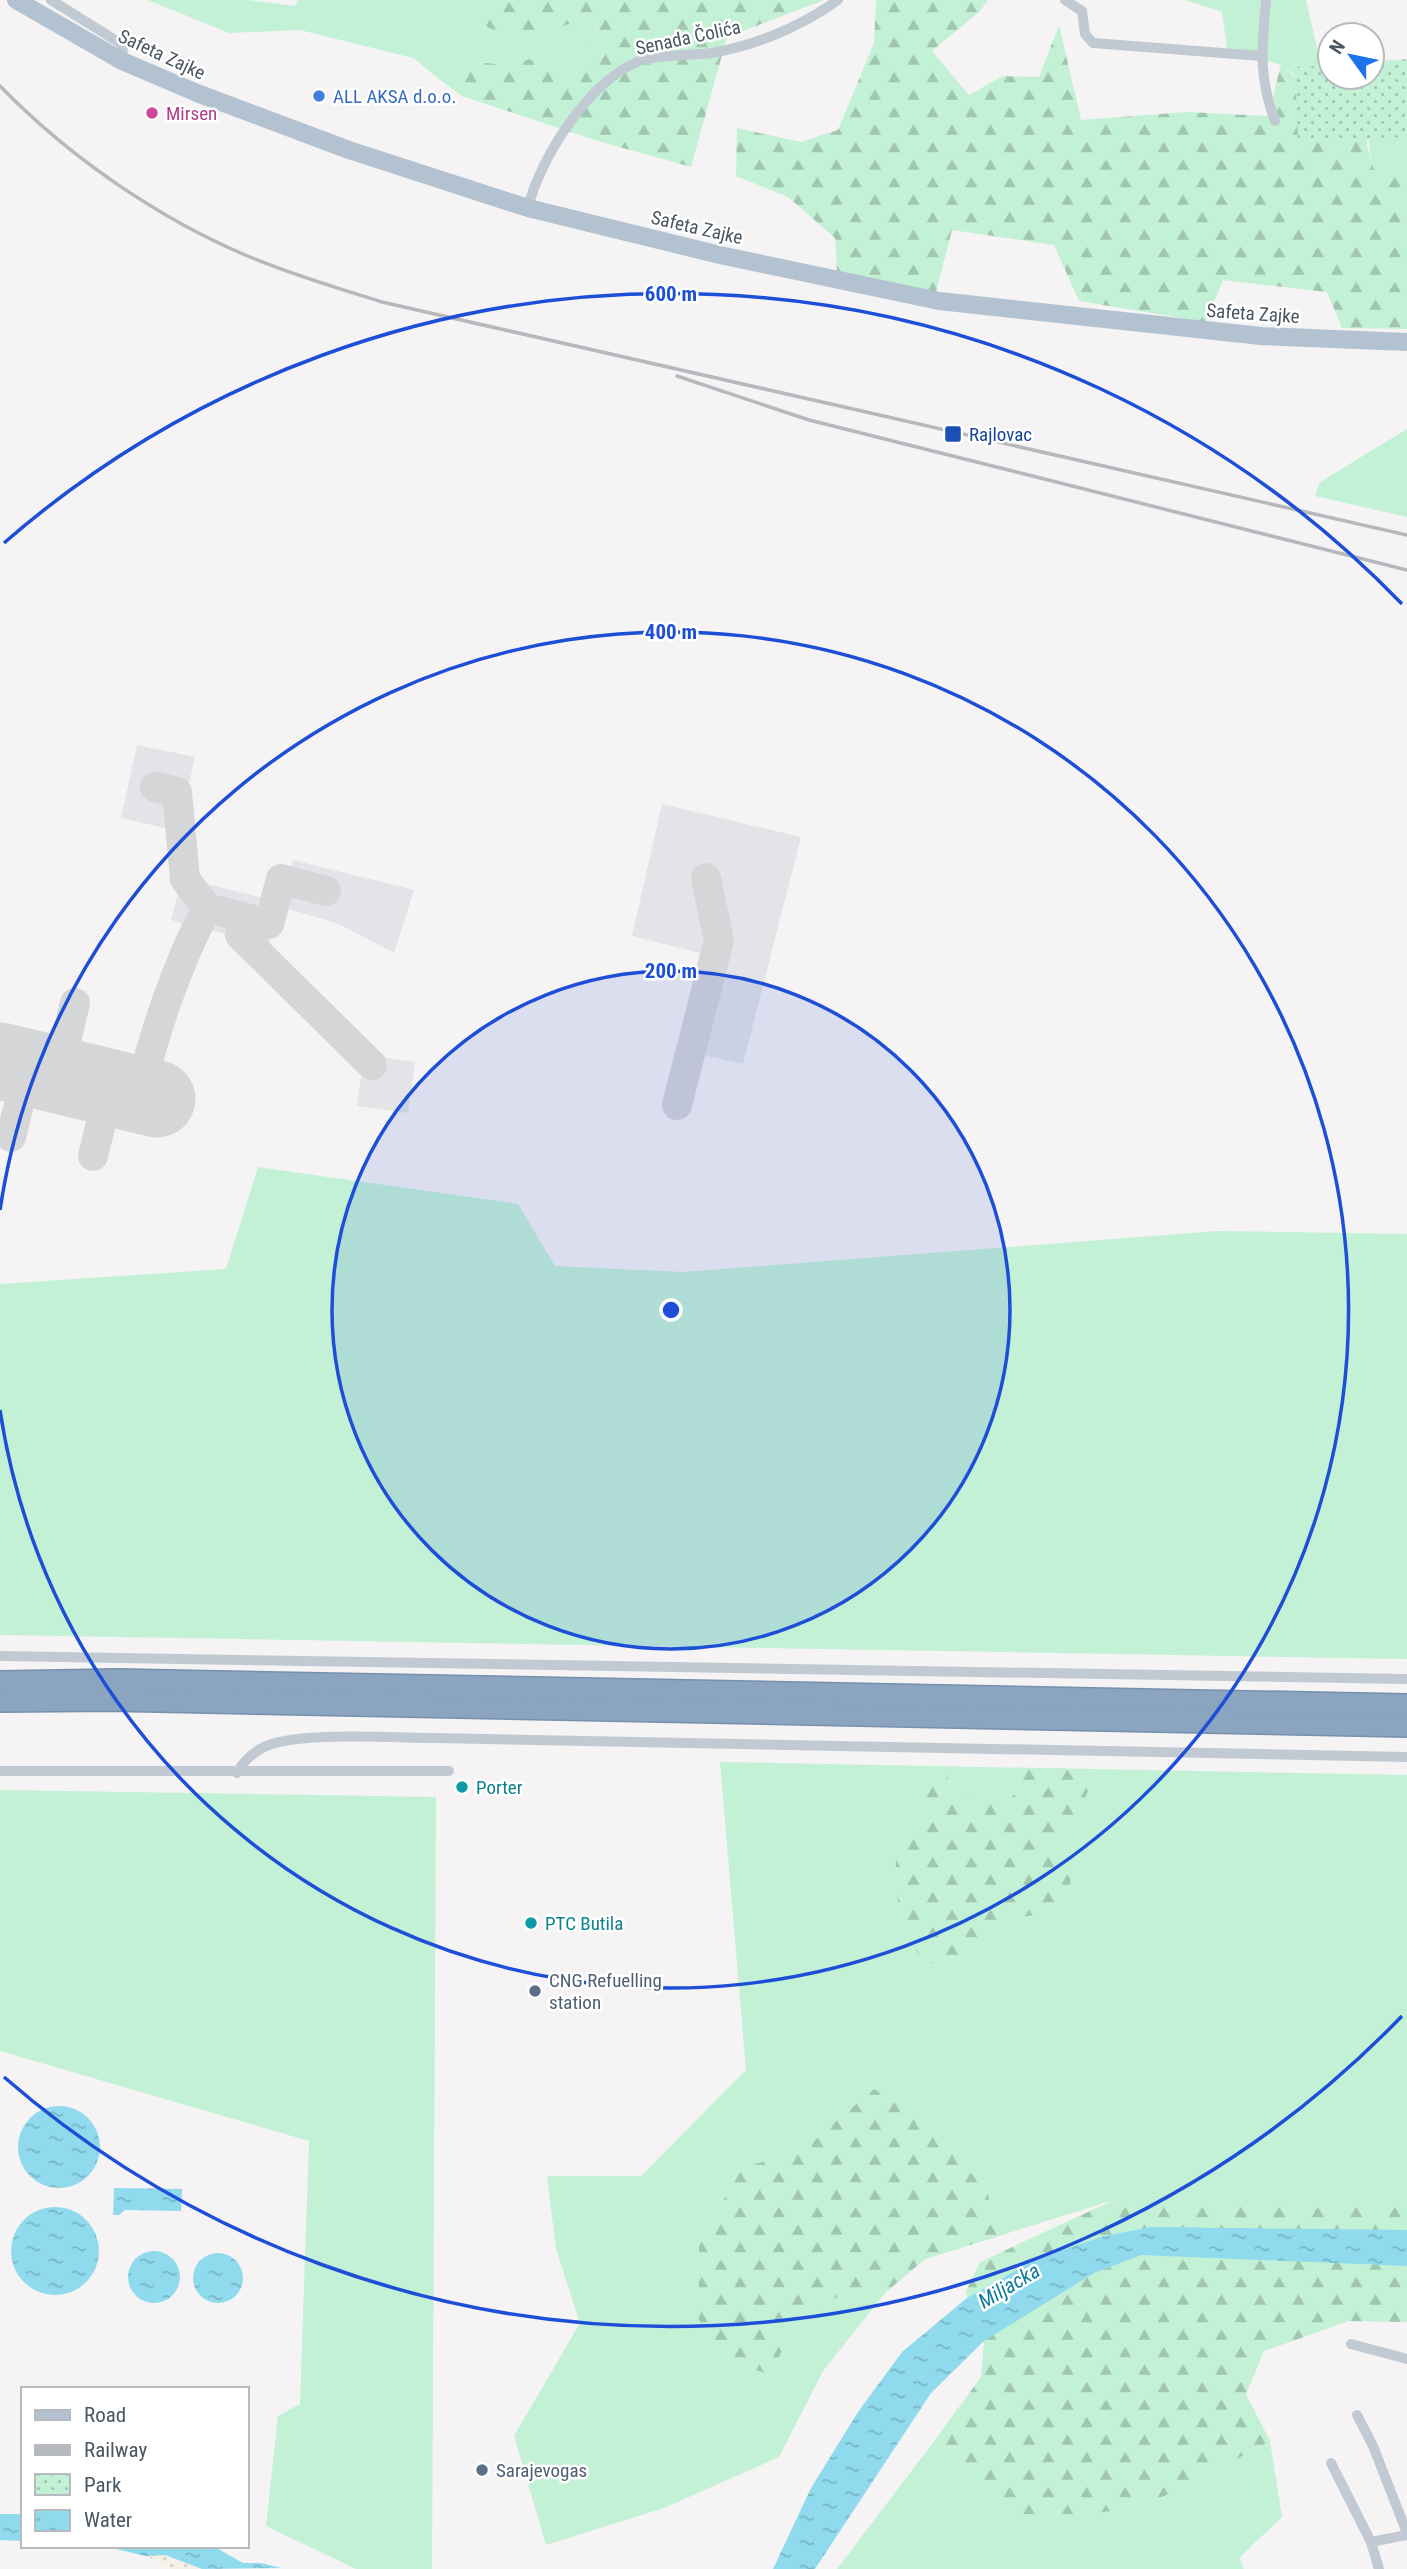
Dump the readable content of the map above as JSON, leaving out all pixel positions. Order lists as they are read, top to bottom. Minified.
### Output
{"streets":{"main road":["Safeta Zajke"],"street":["Senada Čolića"]},"crossings":[["Senada Čolića","Safeta Zajke"]],"water":["Miljacka"],"places":{"other":["ALL AKSA d.o.o.","Mirsen","Porter","PTC Butila","CNG Refuelling station","Sarajevogas"],"transit":["Rajlovac"]},"legend":["Road","Railway","Park","Water"],"north":"top left","rings":["600 m","400 m","200 m"]}
